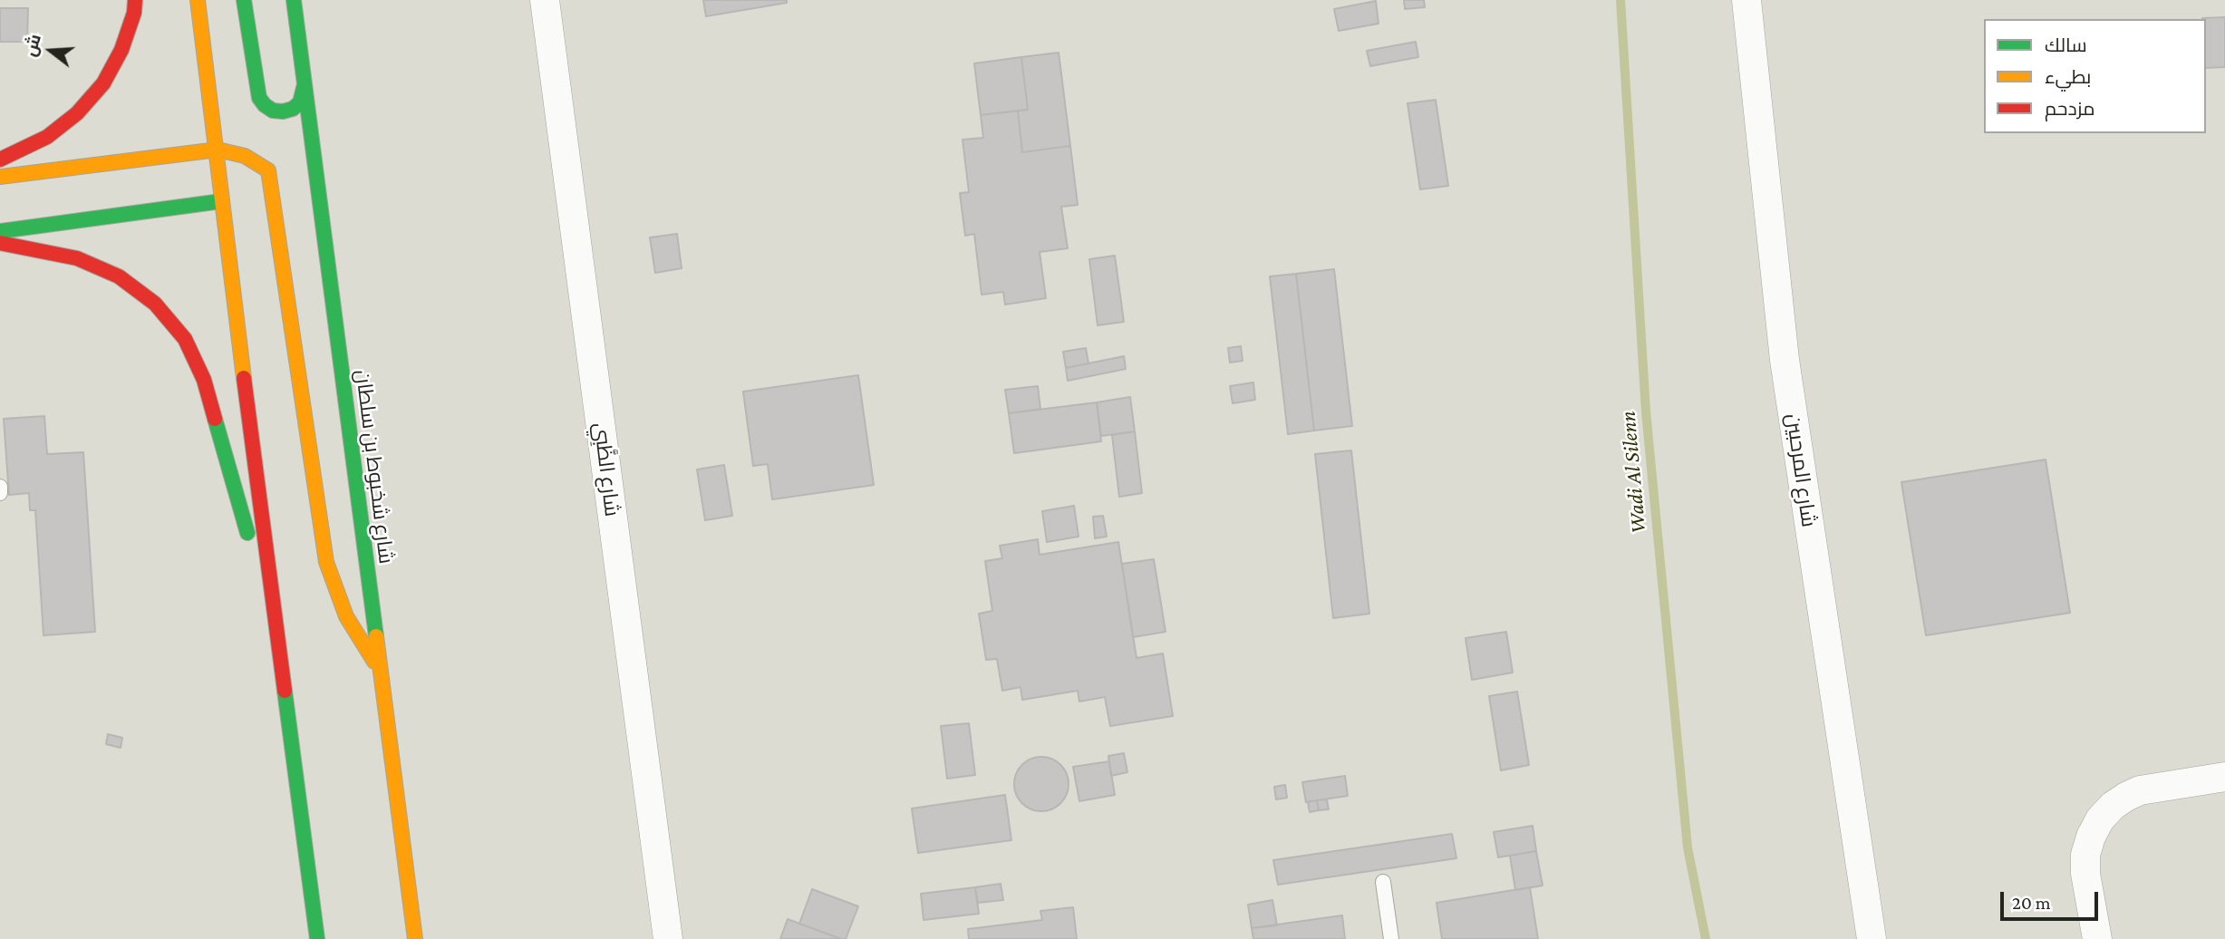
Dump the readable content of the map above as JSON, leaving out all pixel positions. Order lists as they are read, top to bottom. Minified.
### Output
{"streets":{"main road":["شارع شخبوط بن سلطان"],"street":["شارع الظَّبِي","شارع المرحبين"]},"water":["Wadi Al Silenn"],"legend":["سالك","بطيء","مزدحم"],"scale_bar":"20 m","north":"left"}
